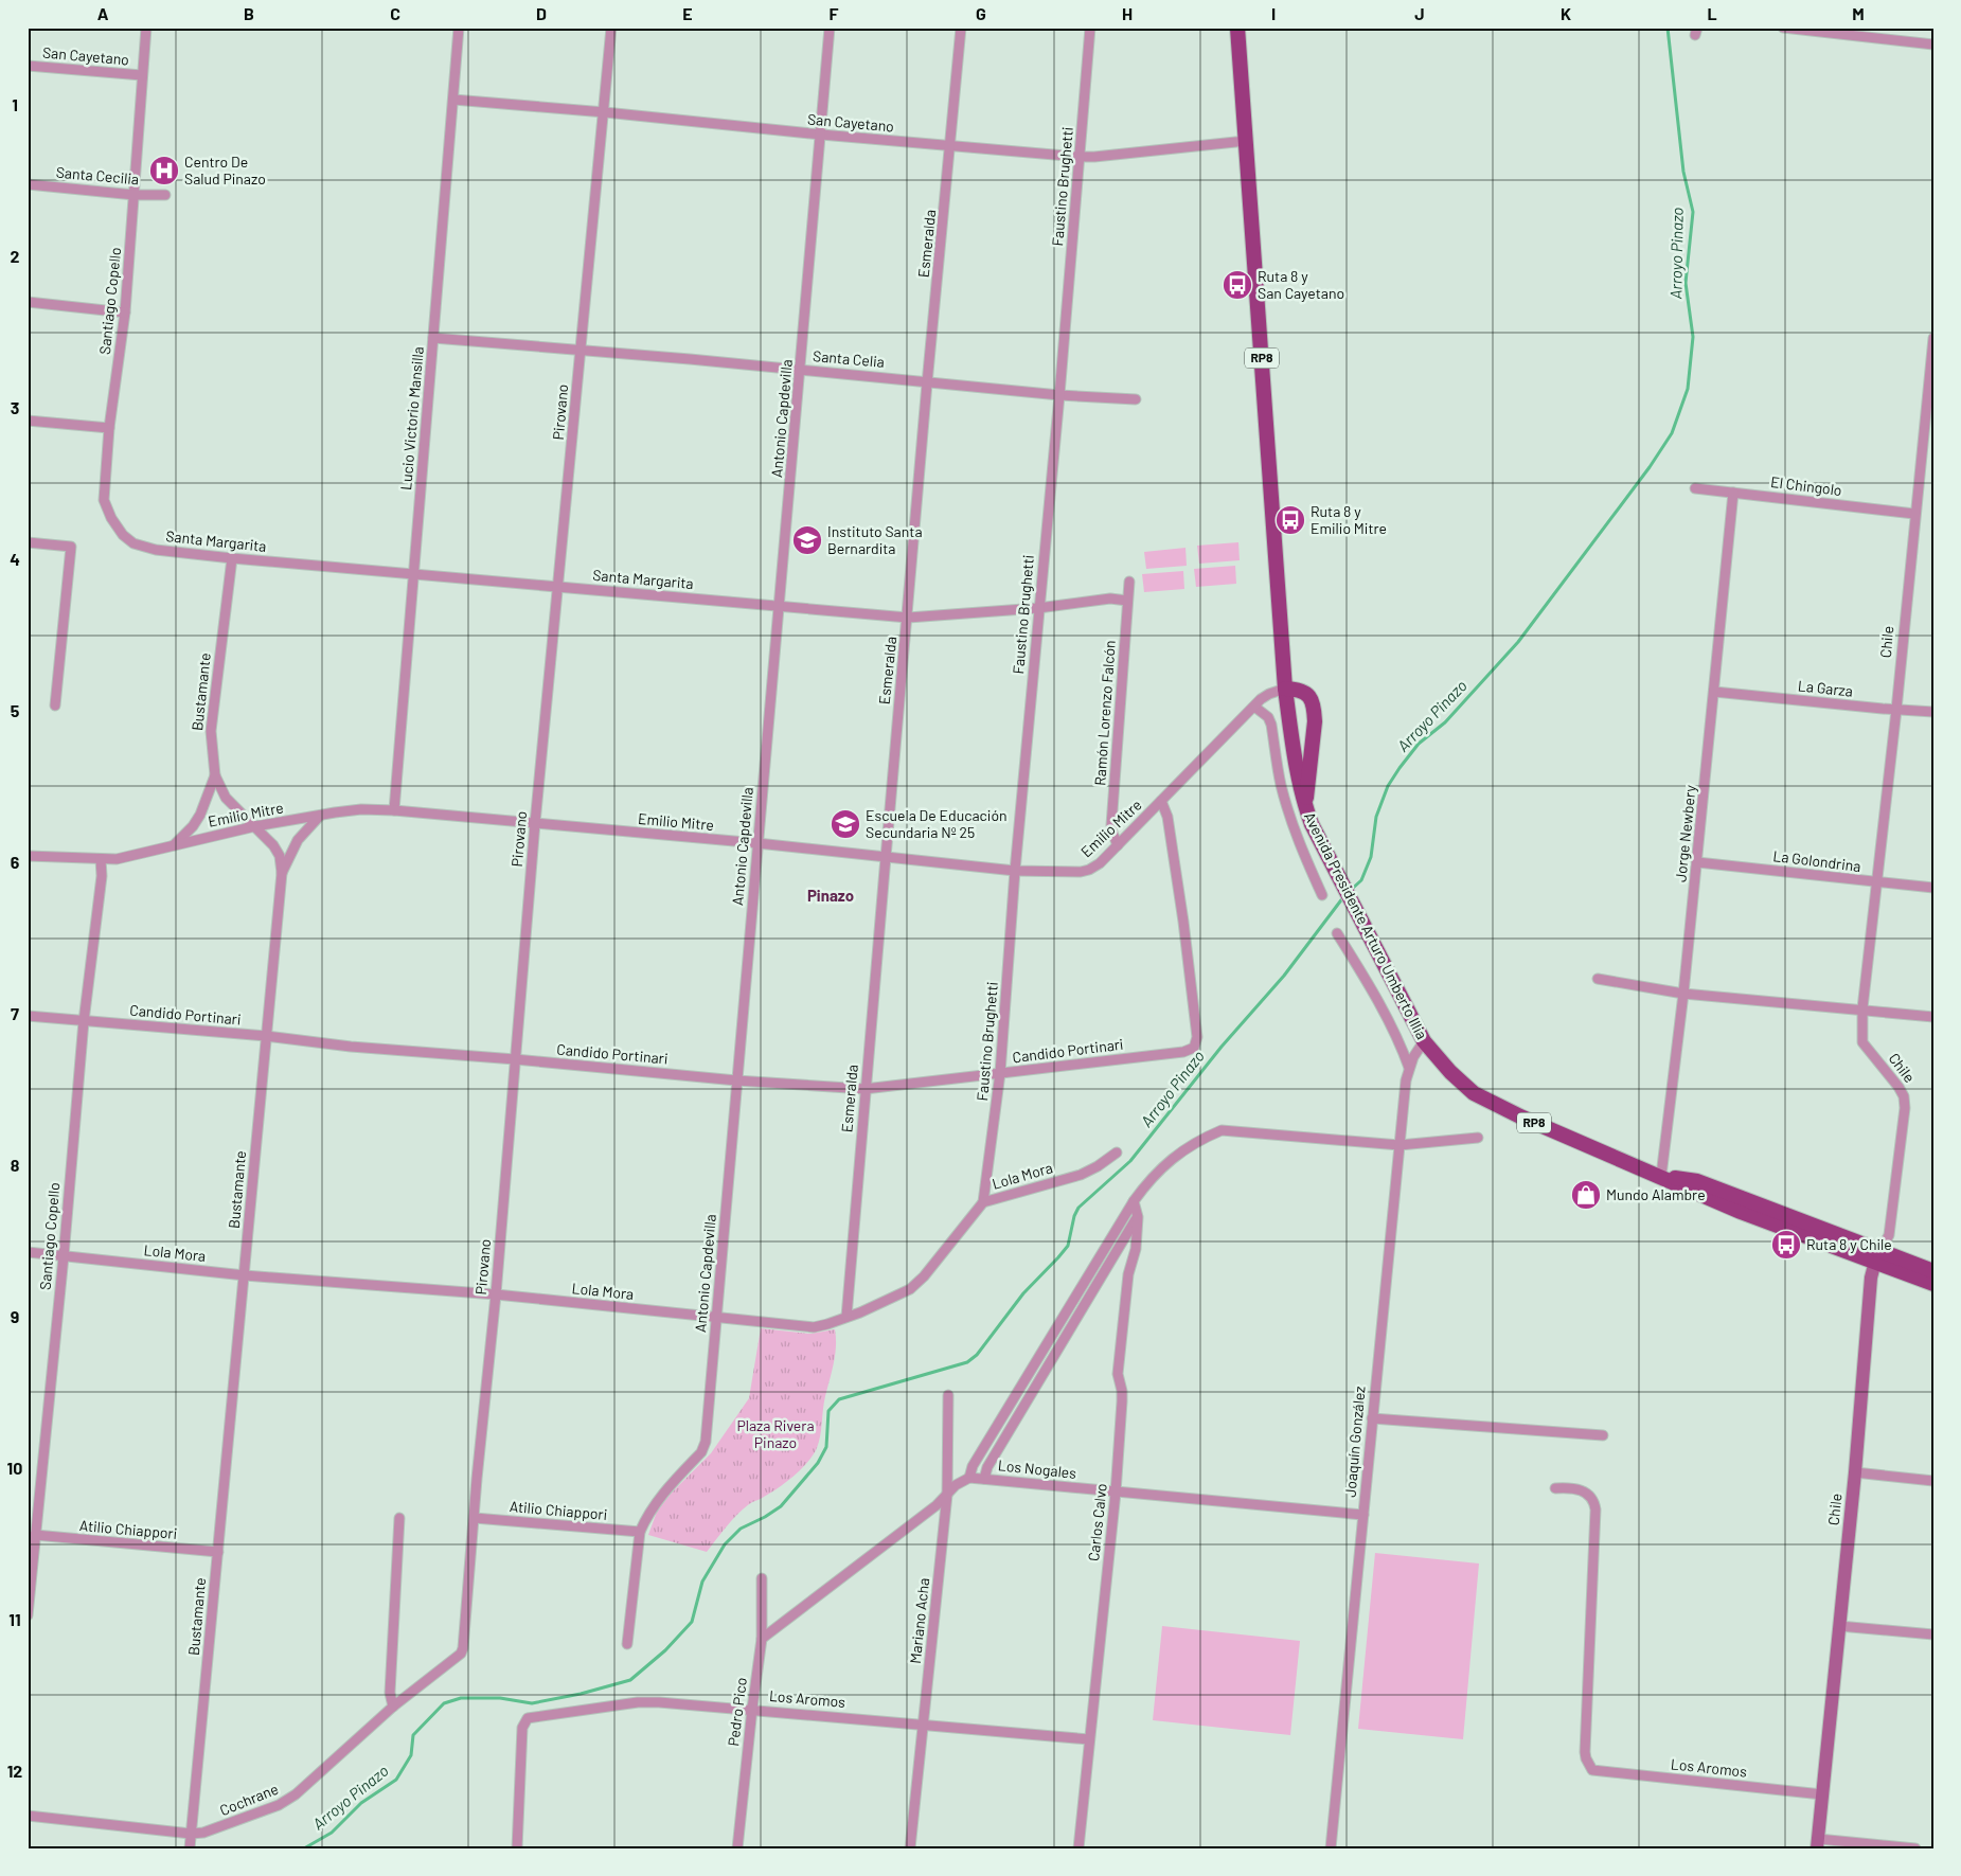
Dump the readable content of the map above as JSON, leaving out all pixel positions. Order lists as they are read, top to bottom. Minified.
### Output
{"streets":{"main road":["RP8","Avenida Presidente Arturo Umberto Illia"],"street":["San Cayetano","Santa Cecilia","Faustino Brughetti","Esmeralda","Santiago Copello","Santa Celia","Pirovano","Lucio Victorio Mansilla","Antonio Capdevilla","El Chingolo","Santa Margarita","Chile","La Garza","Bustamante","Ramón Lorenzo Falcón","Emilio Mitre","Jorge Newbery","La Golondrina","Candido Portinari","Lola Mora","Joaquín González","Los Nogales","Atilio Chiappori","Carlos Calvo","Mariano Acha","Los Aromos","Pedro Pico","Cochrane"]},"crossings":[["San Cayetano","Faustino Brughetti"],["San Cayetano","Esmeralda"],["San Cayetano","Santiago Copello"],["San Cayetano","Pirovano"],["San Cayetano","Lucio Victorio Mansilla"],["San Cayetano","Antonio Capdevilla"],["San Cayetano","Avenida Presidente Arturo Umberto Illia"],["Santa Cecilia","Santiago Copello"],["Faustino Brughetti","Santa Celia"],["Faustino Brughetti","Santa Margarita"],["Faustino Brughetti","Emilio Mitre"],["Faustino Brughetti","Candido Portinari"],["Faustino Brughetti","Lola Mora"],["Esmeralda","Santa Celia"],["Esmeralda","Santa Margarita"],["Esmeralda","Emilio Mitre"],["Esmeralda","Candido Portinari"],["Esmeralda","Lola Mora"],["Santiago Copello","Santa Margarita"],["Santiago Copello","Emilio Mitre"],["Santiago Copello","Candido Portinari"],["Santiago Copello","Lola Mora"],["Santiago Copello","Atilio Chiappori"],["Santa Celia","Pirovano"],["Santa Celia","Lucio Victorio Mansilla"],["Santa Celia","Antonio Capdevilla"],["Pirovano","Santa Margarita"],["Pirovano","Emilio Mitre"],["Pirovano","Candido Portinari"],["Pirovano","Lola Mora"],["Pirovano","Atilio Chiappori"],["Pirovano","Cochrane"],["Lucio Victorio Mansilla","Santa Margarita"],["Lucio Victorio Mansilla","Emilio Mitre"],["Antonio Capdevilla","Santa Margarita"],["Antonio Capdevilla","Emilio Mitre"],["Antonio Capdevilla","Candido Portinari"],["Antonio Capdevilla","Lola Mora"],["Antonio Capdevilla","Atilio Chiappori"],["El Chingolo","Chile"],["El Chingolo","Jorge Newbery"],["Santa Margarita","Bustamante"],["Santa Margarita","Ramón Lorenzo Falcón"],["Chile","La Garza"],["Chile","La Golondrina"],["Chile","Avenida Presidente Arturo Umberto Illia"],["Chile","Los Aromos"],["La Garza","Jorge Newbery"],["Bustamante","Emilio Mitre"],["Bustamante","Candido Portinari"],["Bustamante","Lola Mora"],["Bustamante","Atilio Chiappori"],["Bustamante","Cochrane"],["Ramón Lorenzo Falcón","Emilio Mitre"],["Emilio Mitre","Avenida Presidente Arturo Umberto Illia"],["Emilio Mitre","Candido Portinari"],["Jorge Newbery","La Golondrina"],["Jorge Newbery","Avenida Presidente Arturo Umberto Illia"],["Avenida Presidente Arturo Umberto Illia","Joaquín González"],["Joaquín González","Los Nogales"],["Los Nogales","Carlos Calvo"],["Carlos Calvo","Los Aromos"],["Mariano Acha","Los Aromos"],["Los Aromos","Pedro Pico"]],"districts":["Pinazo"],"water":["Arroyo Pinazo"],"parks":["Plaza Rivera Pinazo"],"places":{"hospital":["Centro De Salud Pinazo"],"bus stop":["Ruta 8 y San Cayetano","Ruta 8 y Emilio Mitre","Ruta 8 y Chile"],"school or university":["Instituto Santa Bernardita","Escuela De Educación Secundaria Nº 25"],"shop":["Mundo Alambre"]},"grid":{"columns":["A","B","C","D","E","F","G","H","I","J","K","L","M"],"rows":["1","2","3","4","5","6","7","8","9","10","11","12"]}}
